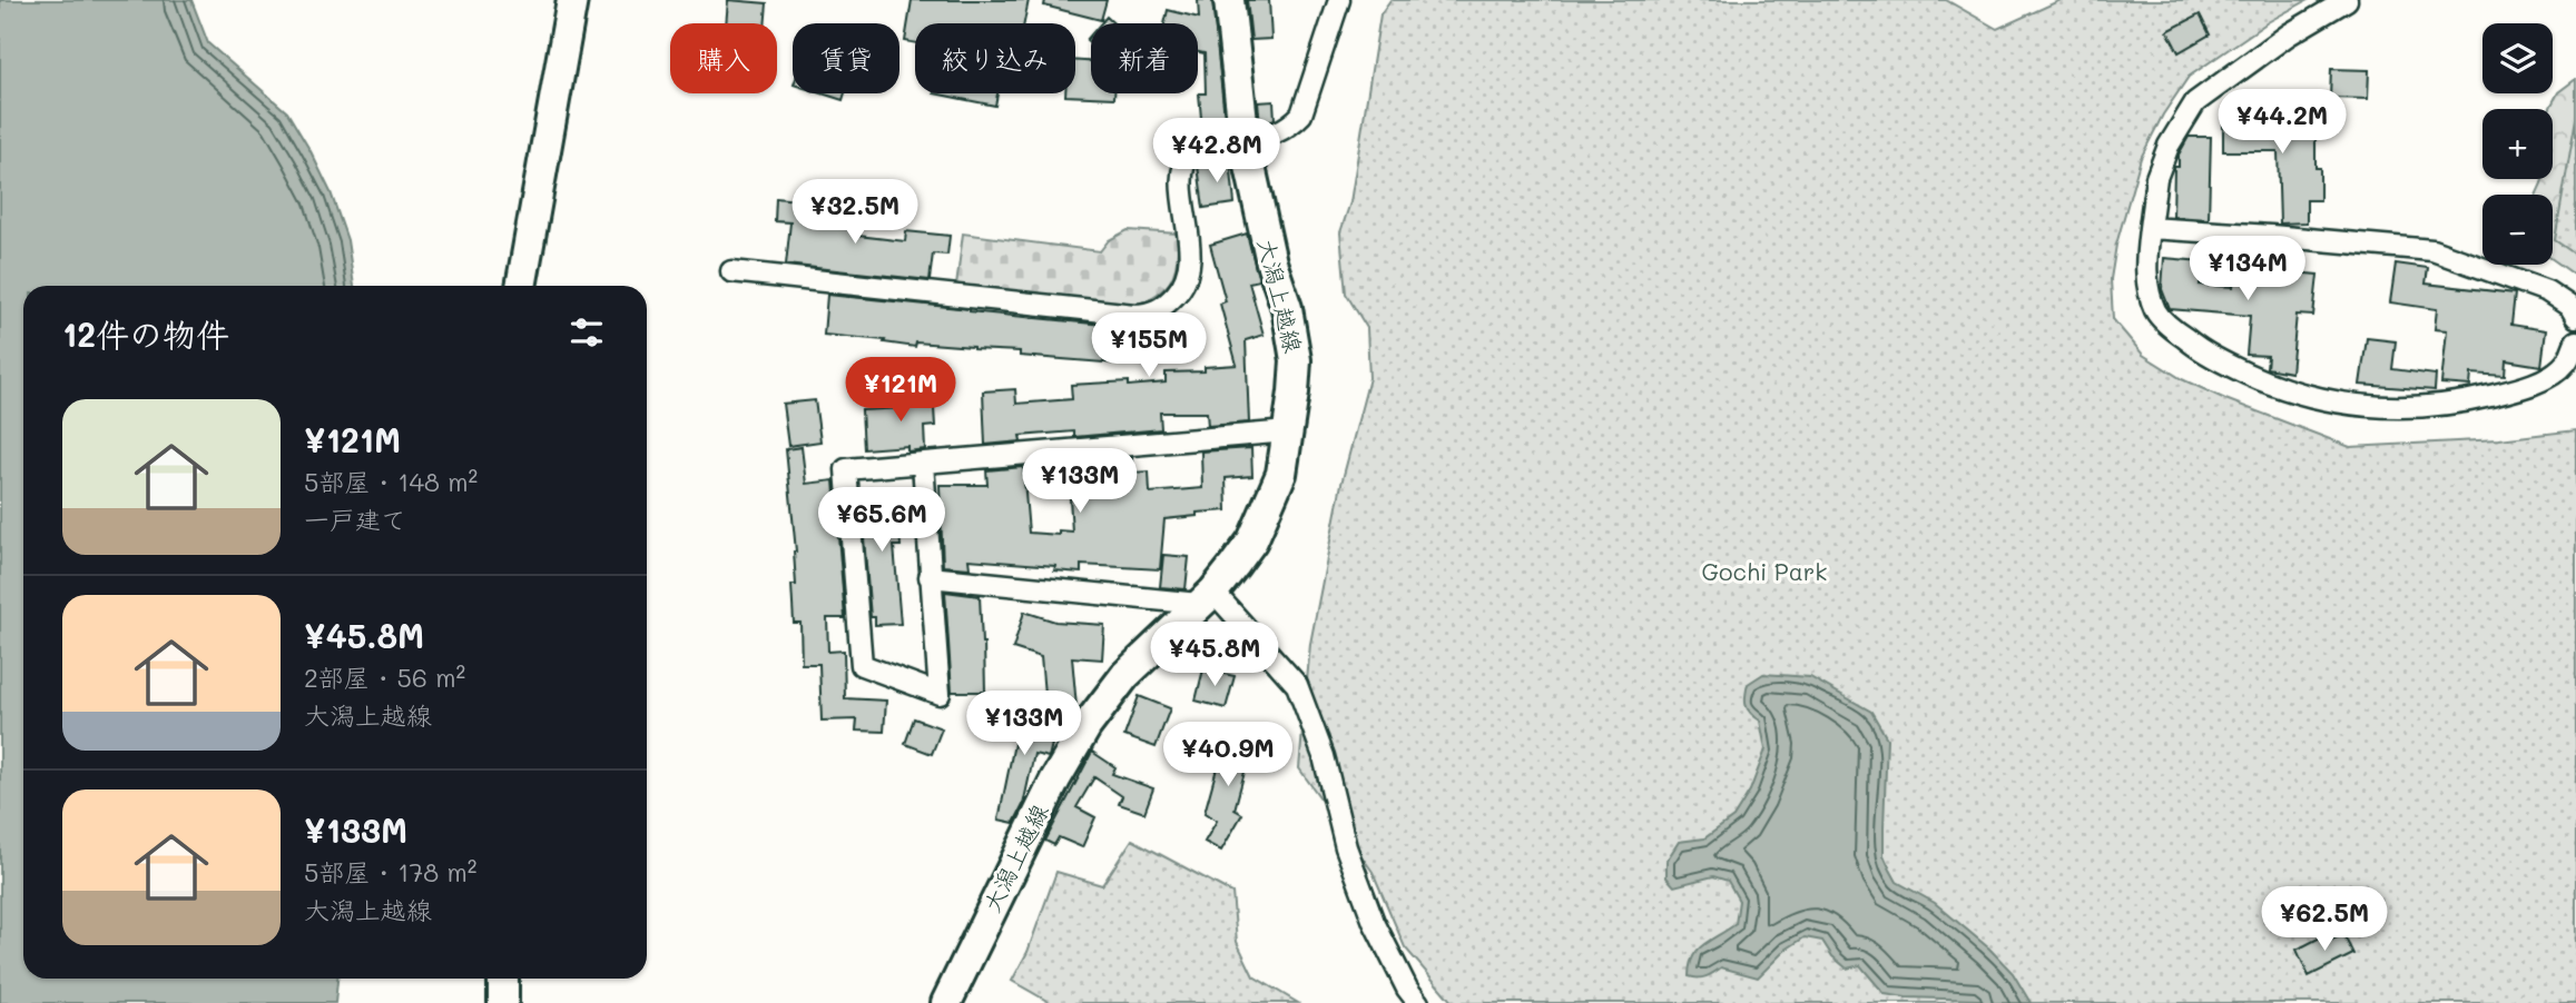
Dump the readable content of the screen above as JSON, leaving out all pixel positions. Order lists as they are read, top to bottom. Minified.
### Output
{"streets":{"main road":["大潟上越線"]},"parks":["Gochi Park"],"page":{"map_buttons":["+","−"],"chip":["購入","賃貸","絞り込み","新着"],"price":["¥44.2M","¥42.8M","¥32.5M","¥134M","¥155M","¥121M","¥133M","¥65.6M","¥45.8M","¥133M","¥40.9M","¥62.5M"],"heading":"12件の物件","list":[{"name":"¥121M","note":"5部屋 · 148 m² · 一戸建て"},{"name":"¥45.8M","note":"2部屋 · 56 m² · 大潟上越線"},{"name":"¥133M","note":"5部屋 · 178 m² · 大潟上越線"}]}}
